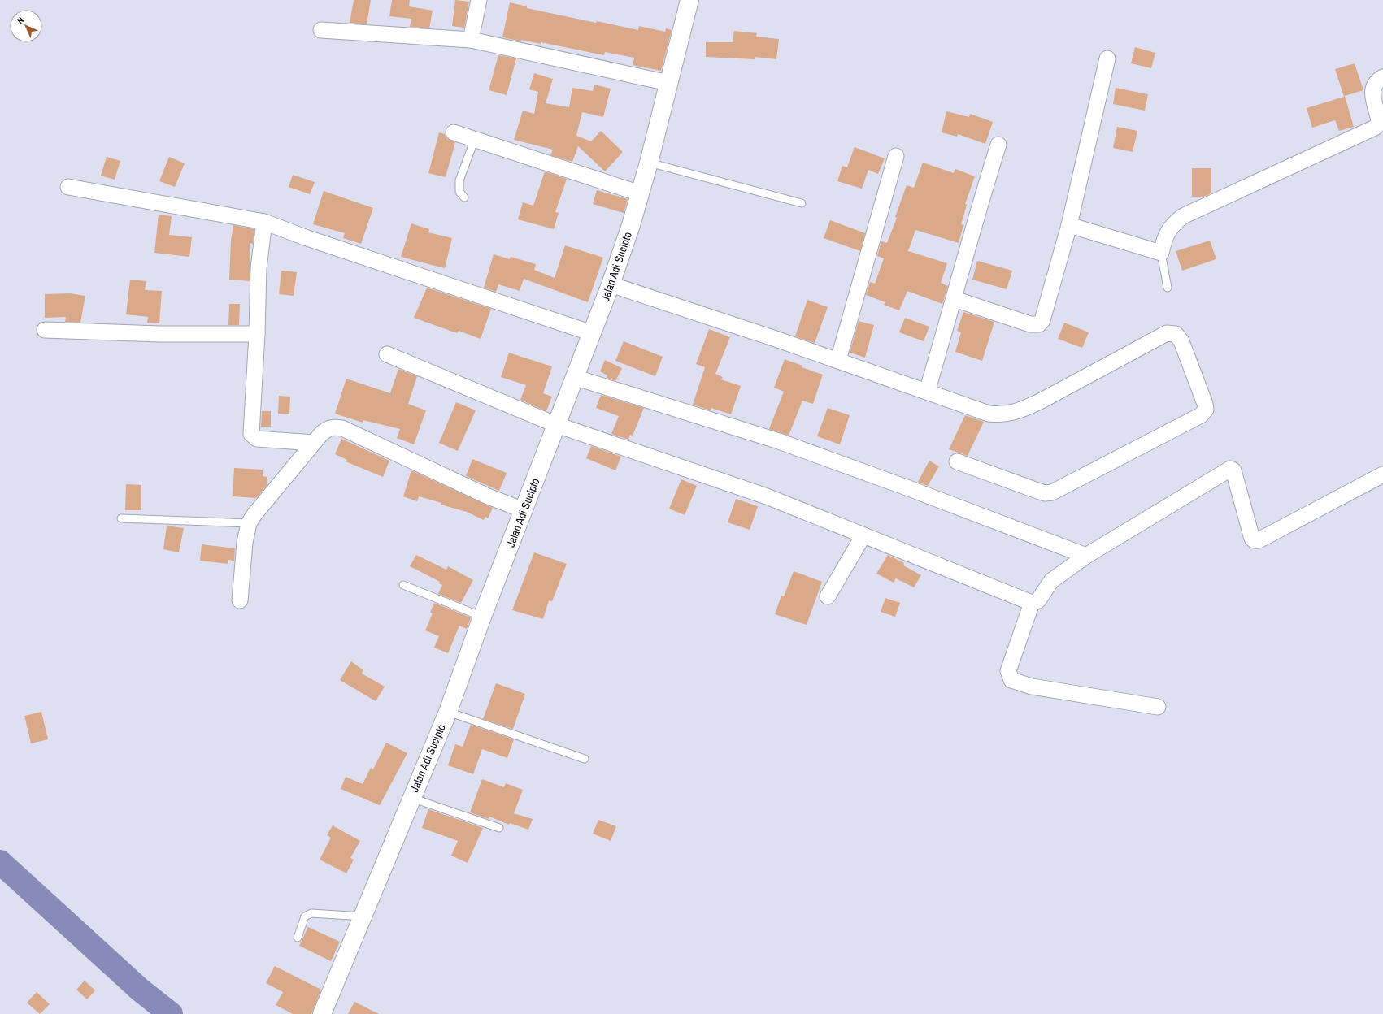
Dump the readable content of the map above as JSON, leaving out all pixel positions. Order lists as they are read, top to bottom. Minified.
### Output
{"streets":{"street":["Jalan Adi Sucipto"]},"north":"top left"}
